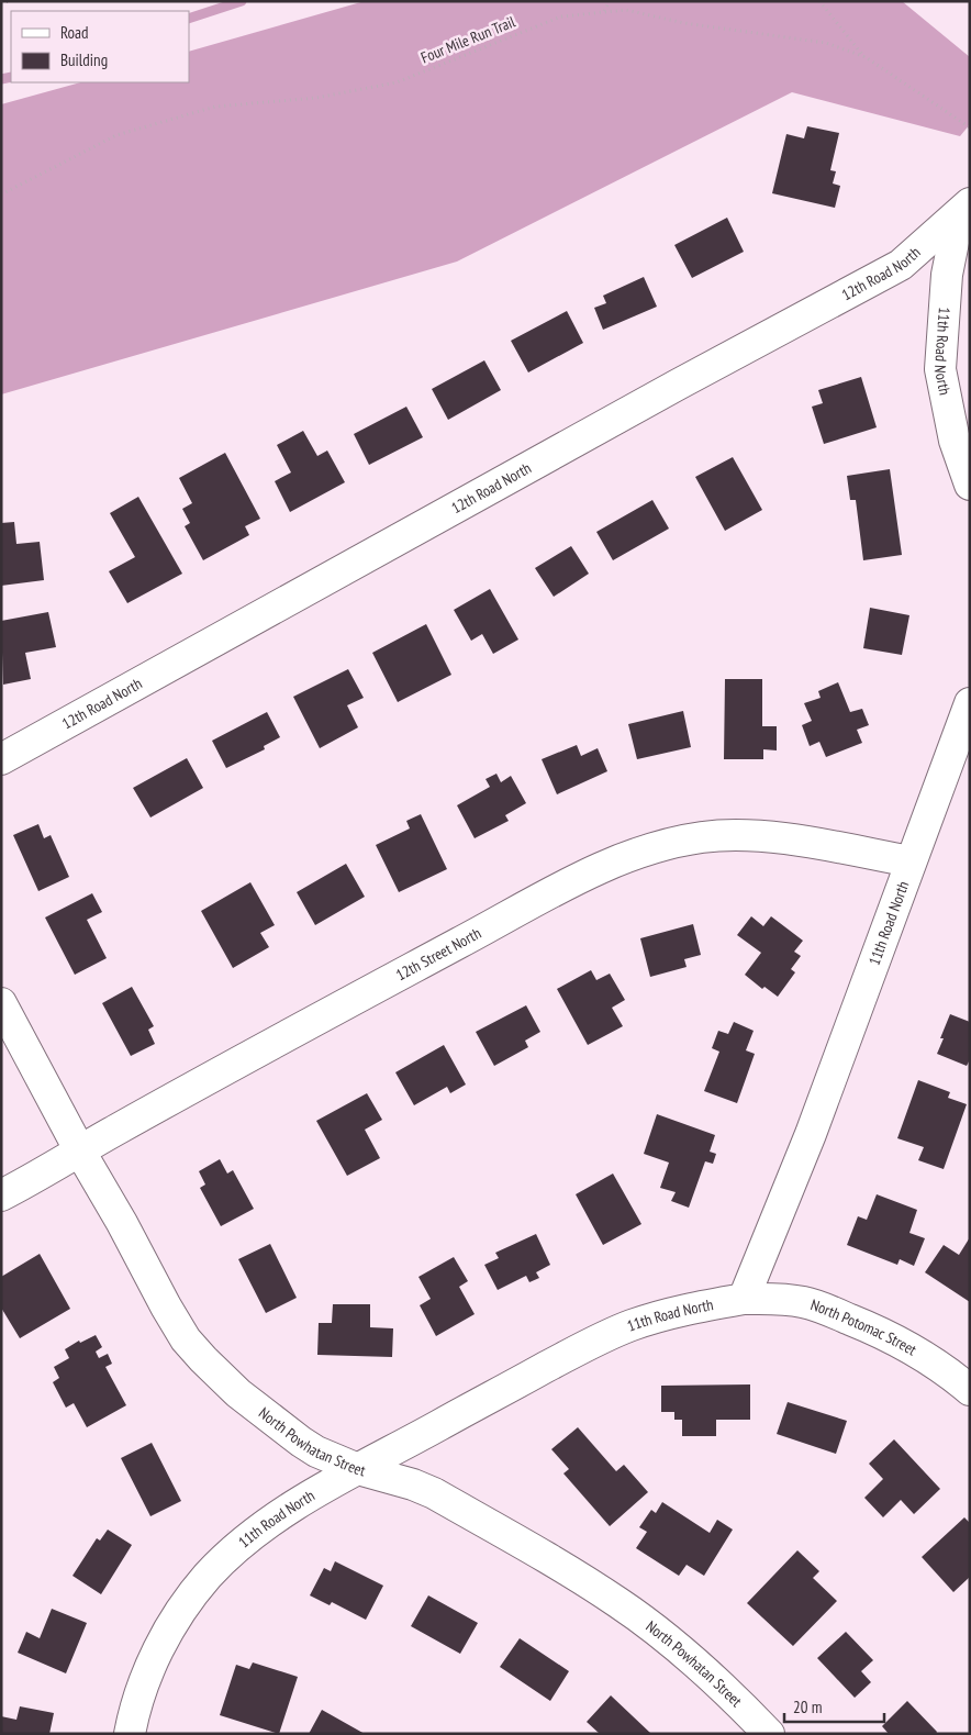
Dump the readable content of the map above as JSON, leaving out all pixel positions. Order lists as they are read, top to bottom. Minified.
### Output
{"streets":{"street":["12th Road North","11th Road North","12th Street North","North Potomac Street","North Powhatan Street"],"path":["Four Mile Run Trail"]},"crossings":[["12th Road North","11th Road North"],["11th Road North","12th Street North"],["11th Road North","North Potomac Street"],["11th Road North","North Powhatan Street"],["12th Street North","North Powhatan Street"]],"legend":["Road","Building"],"scale_bar":"20 m"}
